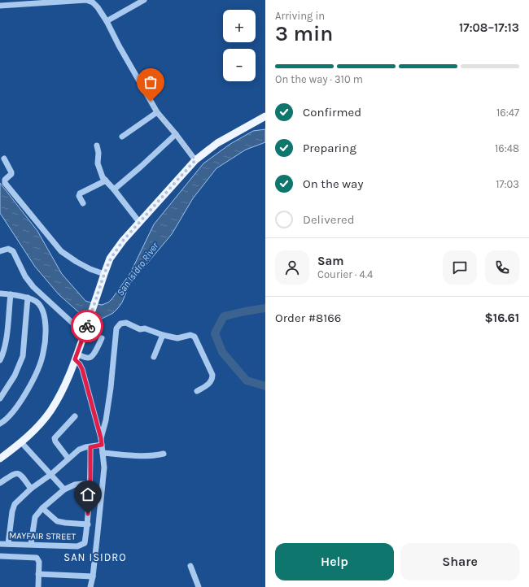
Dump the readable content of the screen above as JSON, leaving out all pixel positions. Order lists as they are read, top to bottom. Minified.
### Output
{"streets":{"street":["MAYFAIR STREET"]},"districts":["SAN ISIDRO"],"water":["San Isidro River"],"page":{"heading":["3 min","Arriving in","17:08–17:13"],"panel":["Sam","Courier · 4.4","Order #8166","$16.61"],"map_buttons":["+","−"],"bar":"On the way · 310 m","list":[["Confirmed","16:47"],["Preparing","16:48"],["On the way","17:03"],"Delivered"],"buttons":["Help","Share"]}}
